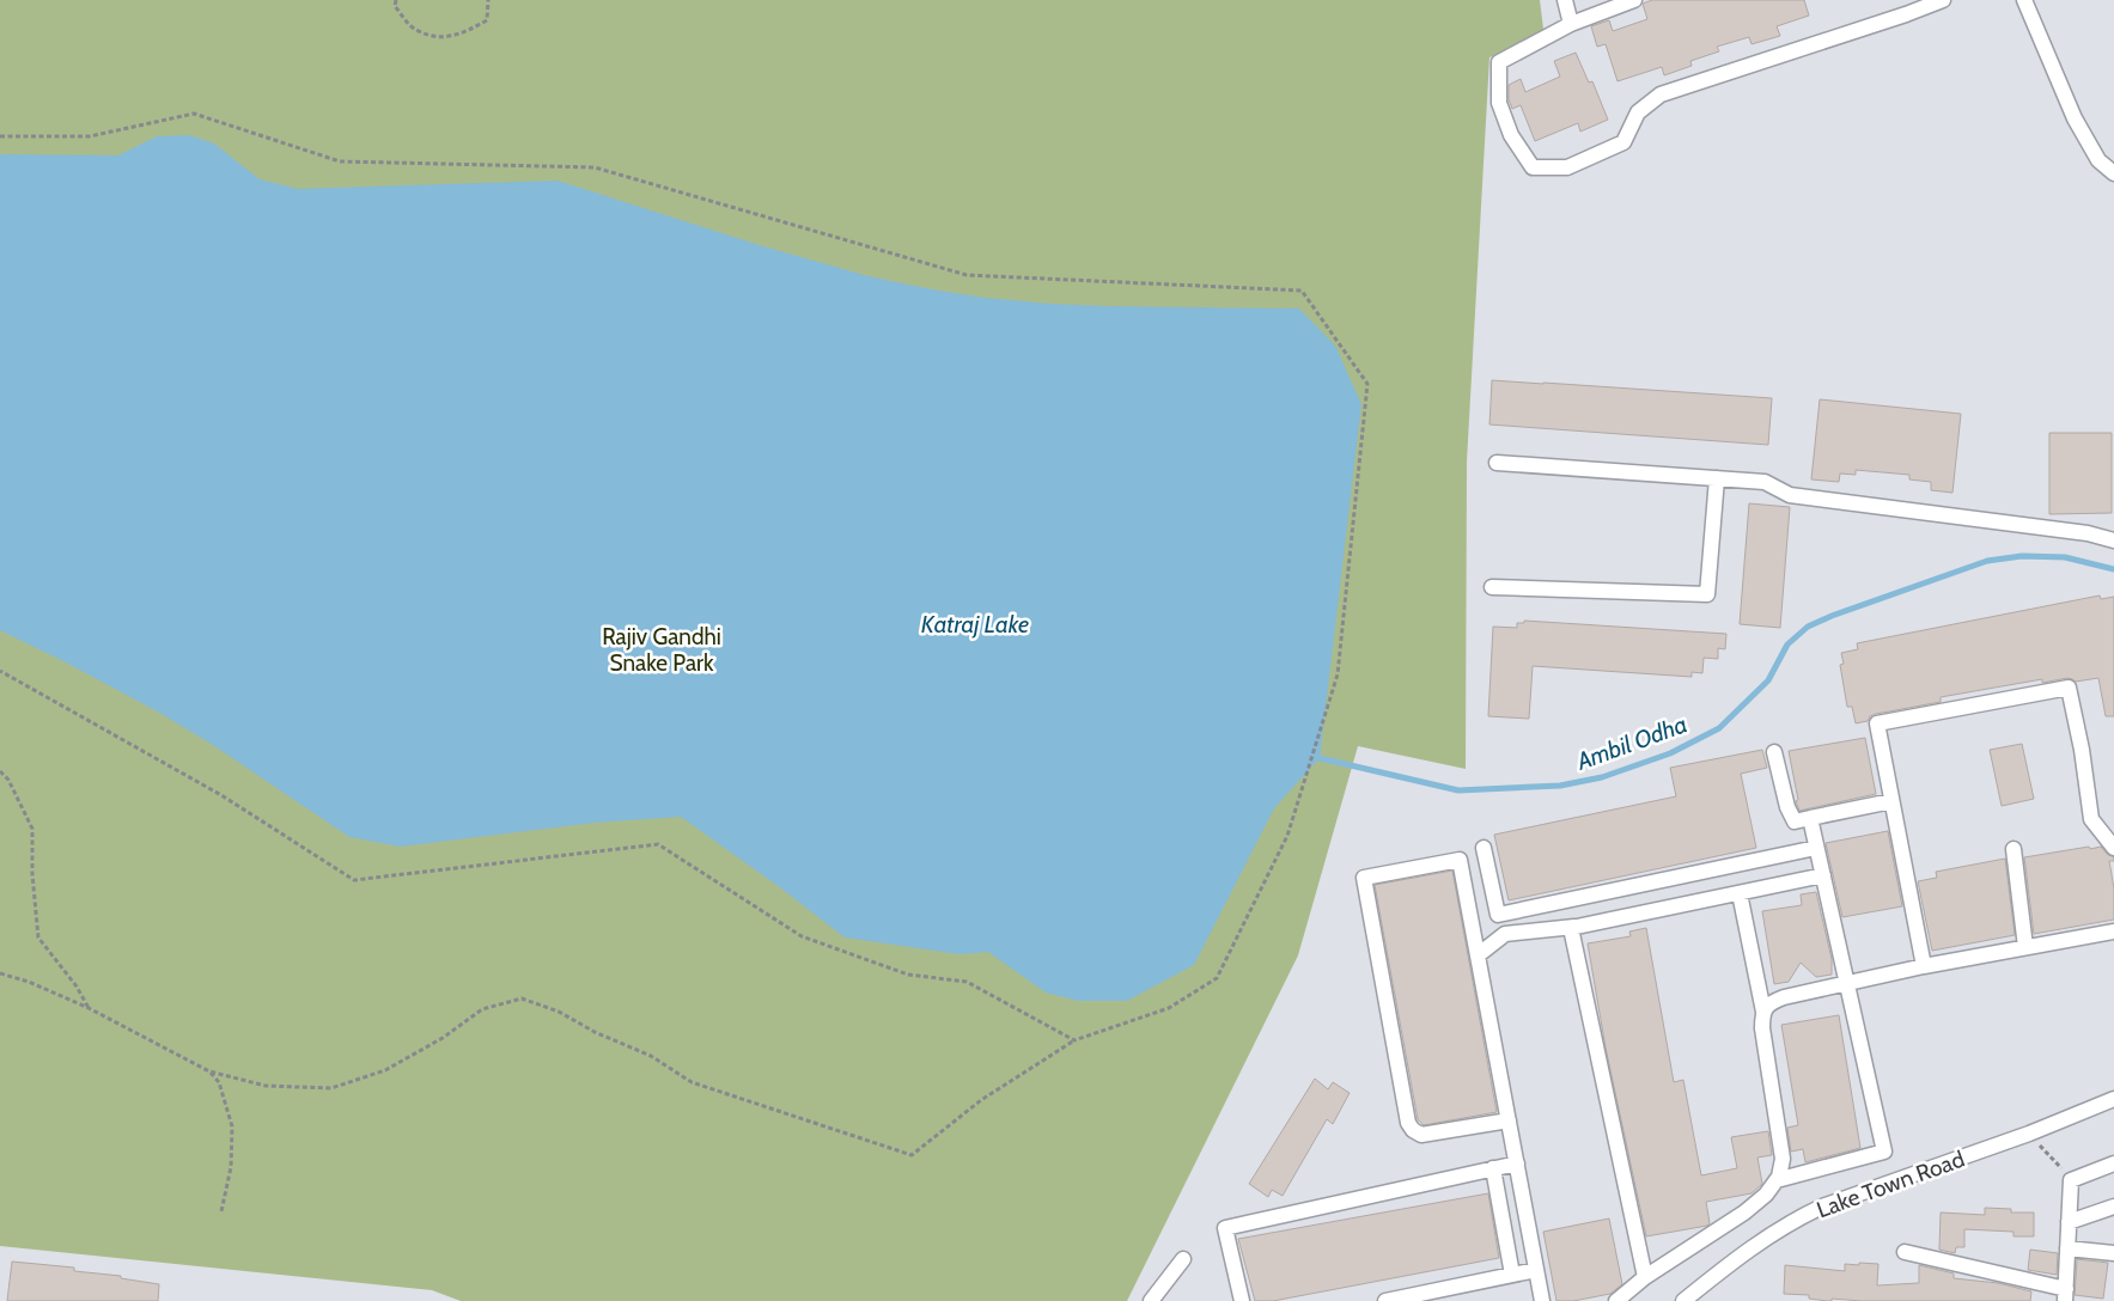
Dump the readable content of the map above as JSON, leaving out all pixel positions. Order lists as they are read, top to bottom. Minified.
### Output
{"streets":{"street":["Lake Town Road"]},"water":["Katraj Lake","Ambil Odha"],"parks":["Rajiv Gandhi Snake Park"]}
